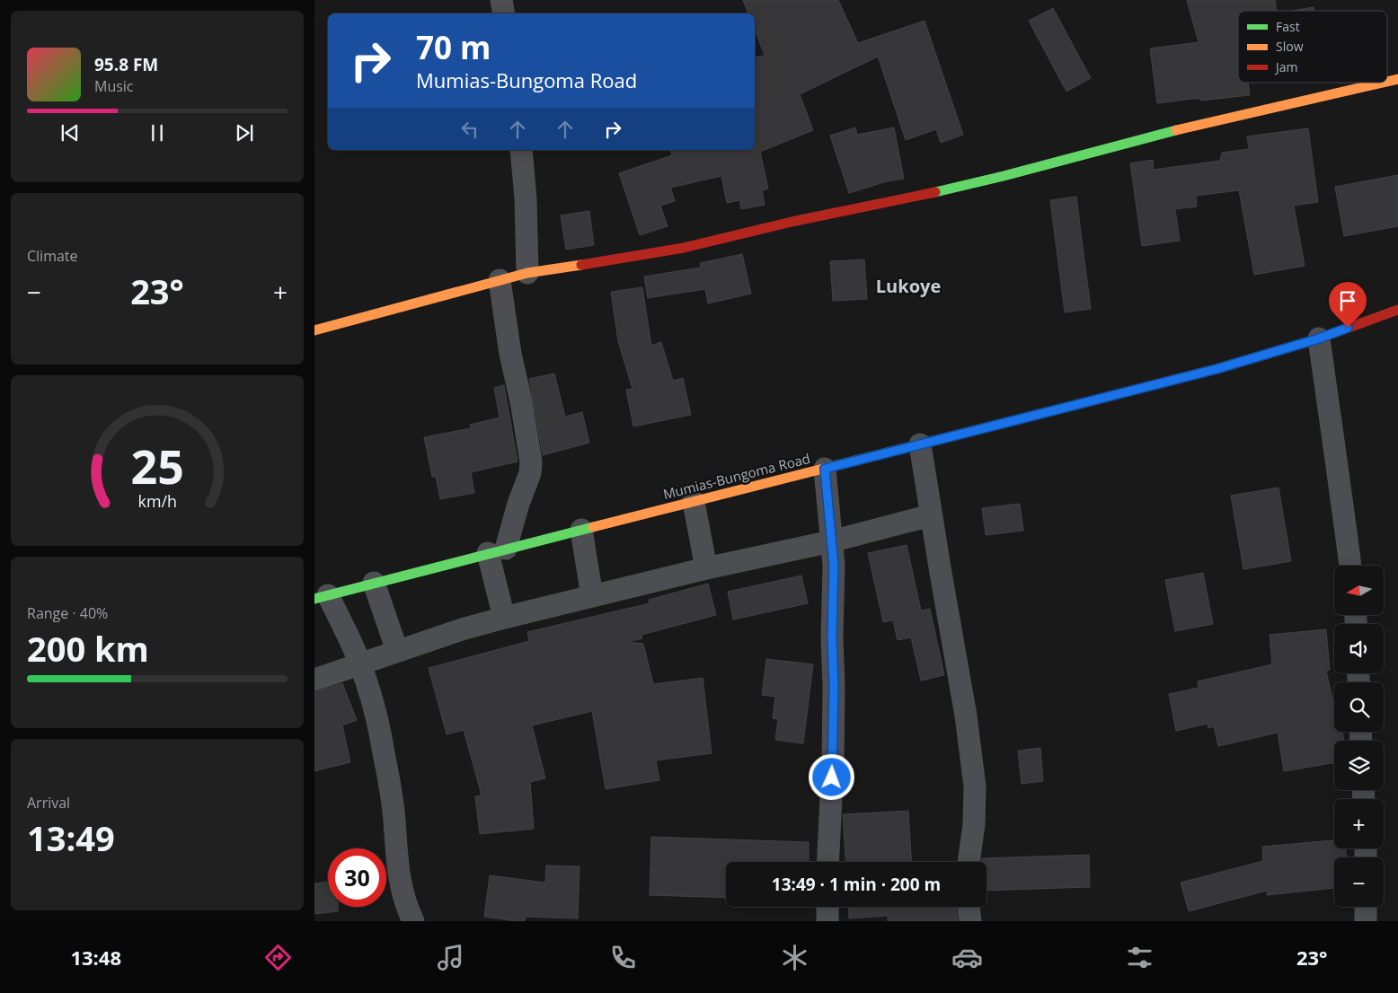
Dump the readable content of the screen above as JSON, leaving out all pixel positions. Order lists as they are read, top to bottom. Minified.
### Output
{"streets":{"main road":["Mumias-Bungoma Road"]},"districts":["Lukoye"],"legend":["Fast","Slow","Jam"],"north":"left","page":{"turn":["70 m","Mumias-Bungoma Road"],"song":["95.8 FM","Music"],"tile":["Climate",["Range · 40%","200 km"],["Arrival","13:49"]],"heat":["−","23°","+"],"map_buttons":["+","−"],"limit":"30","trip":"13:49 · 1 min · 200 m","tabs":["13:48","23°"],"gauge":["25","km/h"]}}
